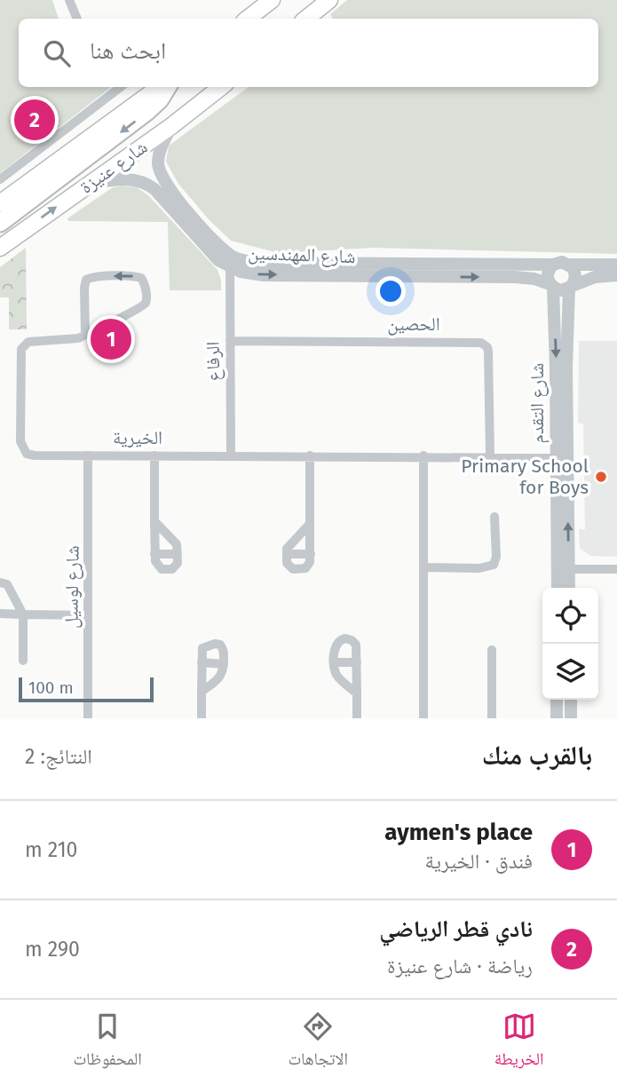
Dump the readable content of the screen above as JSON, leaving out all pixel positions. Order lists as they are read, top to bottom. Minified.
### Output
{"streets":{"main road":["شارع عنيزة"],"street":["شارع المهندسين","الحصين","الرفاع","شارع التقدم","الخيرية","شارع لوسيل"]},"crossings":[["شارع عنيزة","شارع المهندسين"],["شارع المهندسين","الرفاع"],["شارع المهندسين","شارع التقدم"],["الحصين","الرفاع"],["الحصين","الخيرية"],["الرفاع","الخيرية"],["شارع التقدم","الخيرية"],["الخيرية","شارع لوسيل"]],"places":["Primary School for Boys"],"scale_bar":"100 m","page":{"search":"ابحث هنا","pins":["2","1"],"scale":"100 m","heading":["بالقرب منك","النتائج: 2"],"list":[{"mark":"1","name":"aymen's place","note":"فندق · الخيرية","value":"210 m"},{"mark":"2","name":"نادي قطر الرياضي","note":"رياضة · شارع عنيزة","value":"290 m"}],"nav":["الخريطة","الاتجاهات","المحفوظات"]}}
